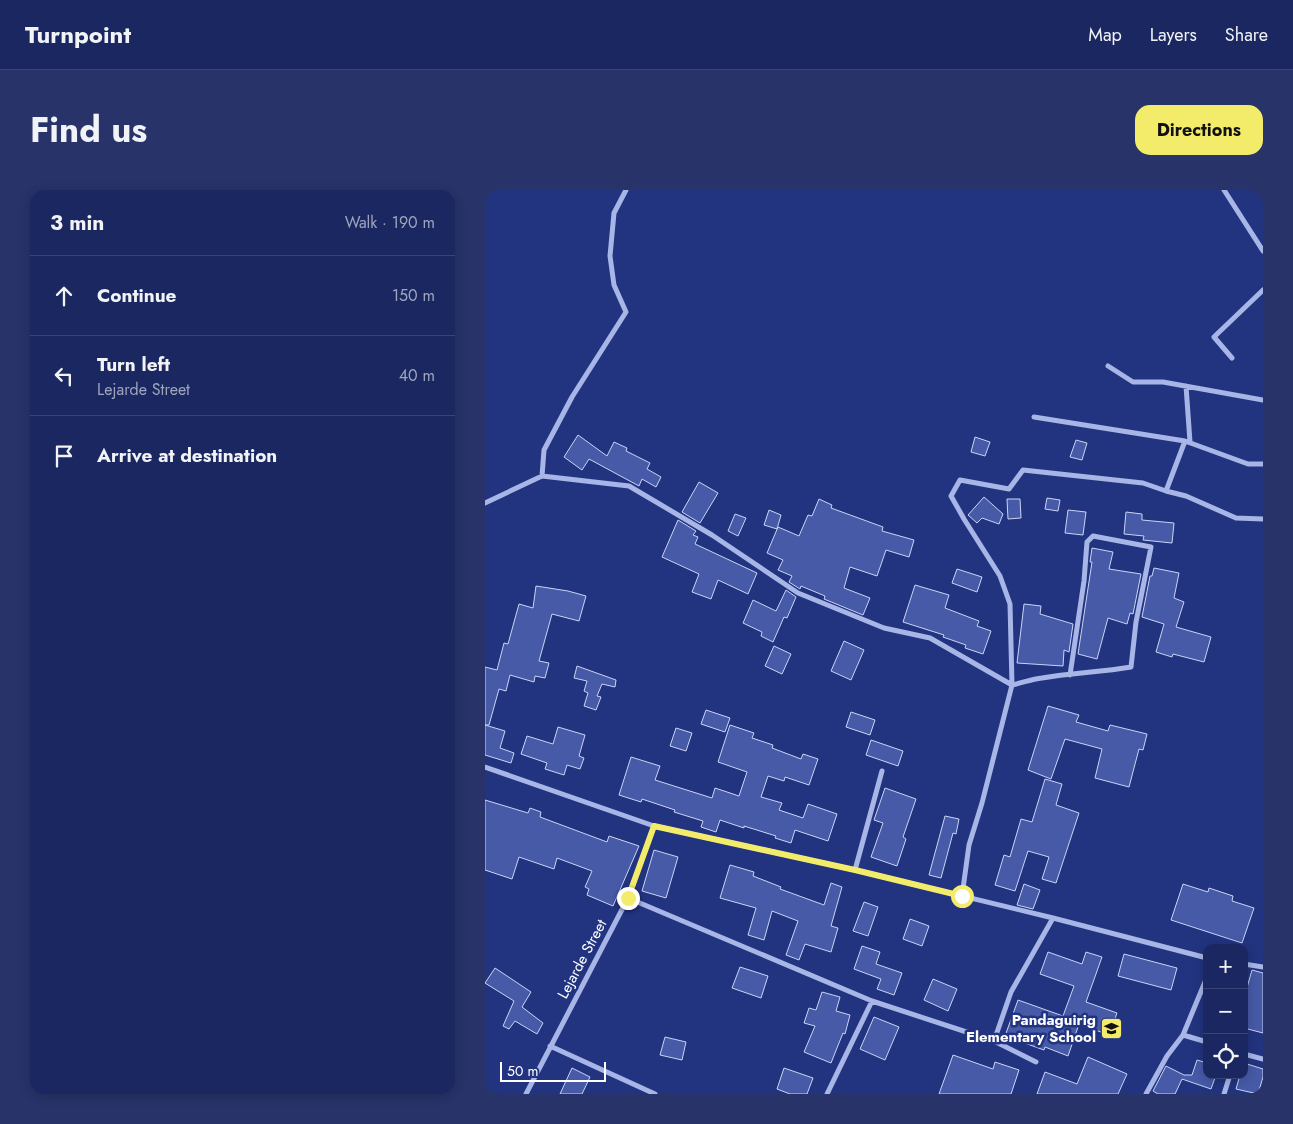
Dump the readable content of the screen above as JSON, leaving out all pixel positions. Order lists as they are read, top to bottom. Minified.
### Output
{"streets":{"street":["Lejarde Street"]},"places":{"school or university":["Pandaguirig Elementary School"]},"scale_bar":"50 m","page":{"header":"Turnpoint","nav":["Map","Layers","Share"],"title":"Find us","buttons":"Directions","heading":["3 min","Walk · 190 m"],"list":[["Continue","150 m"],["Turn left","Lejarde Street","40 m"],"Arrive at destination"],"map_buttons":["+","−"],"scale":"50 m"}}
